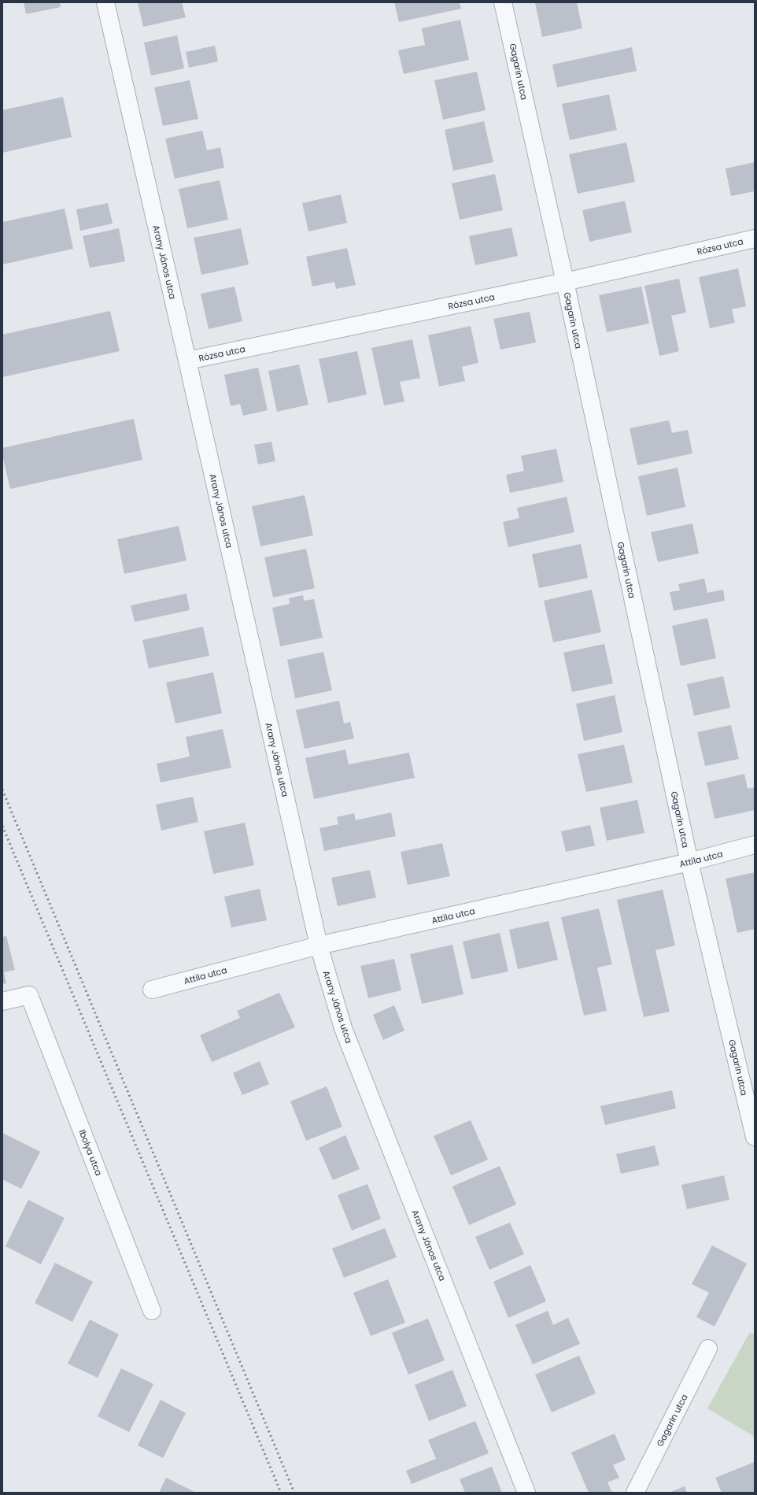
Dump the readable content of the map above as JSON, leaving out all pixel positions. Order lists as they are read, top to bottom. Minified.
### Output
{"streets":{"street":["Gagarin utca","Rózsa utca","Arany János utca","Attila utca","Ibolya utca"]},"crossings":[["Gagarin utca","Rózsa utca"],["Gagarin utca","Attila utca"],["Rózsa utca","Arany János utca"],["Arany János utca","Attila utca"]]}
